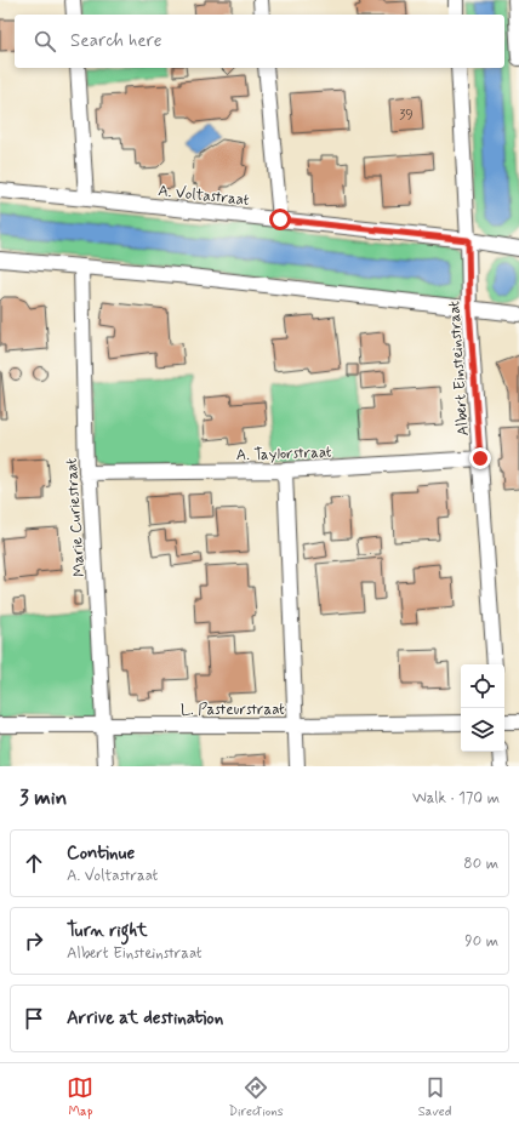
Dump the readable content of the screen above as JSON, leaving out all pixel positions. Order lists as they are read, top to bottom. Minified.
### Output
{"streets":{"street":["A. Voltastraat","Albert Einsteinstraat","A. Taylorstraat","Marie Curiestraat","L. Pasteurstraat"]},"crossings":[["A. Voltastraat","Albert Einsteinstraat"],["Albert Einsteinstraat","A. Taylorstraat"],["A. Taylorstraat","Marie Curiestraat"],["Marie Curiestraat","L. Pasteurstraat"]],"house_numbers":["39"],"page":{"search":"Search here","heading":["3 min","Walk · 170 m"],"list":[["Continue","A. Voltastraat","80 m"],["Turn right","Albert Einsteinstraat","90 m"],"Arrive at destination"],"nav":["Map","Directions","Saved"]}}
